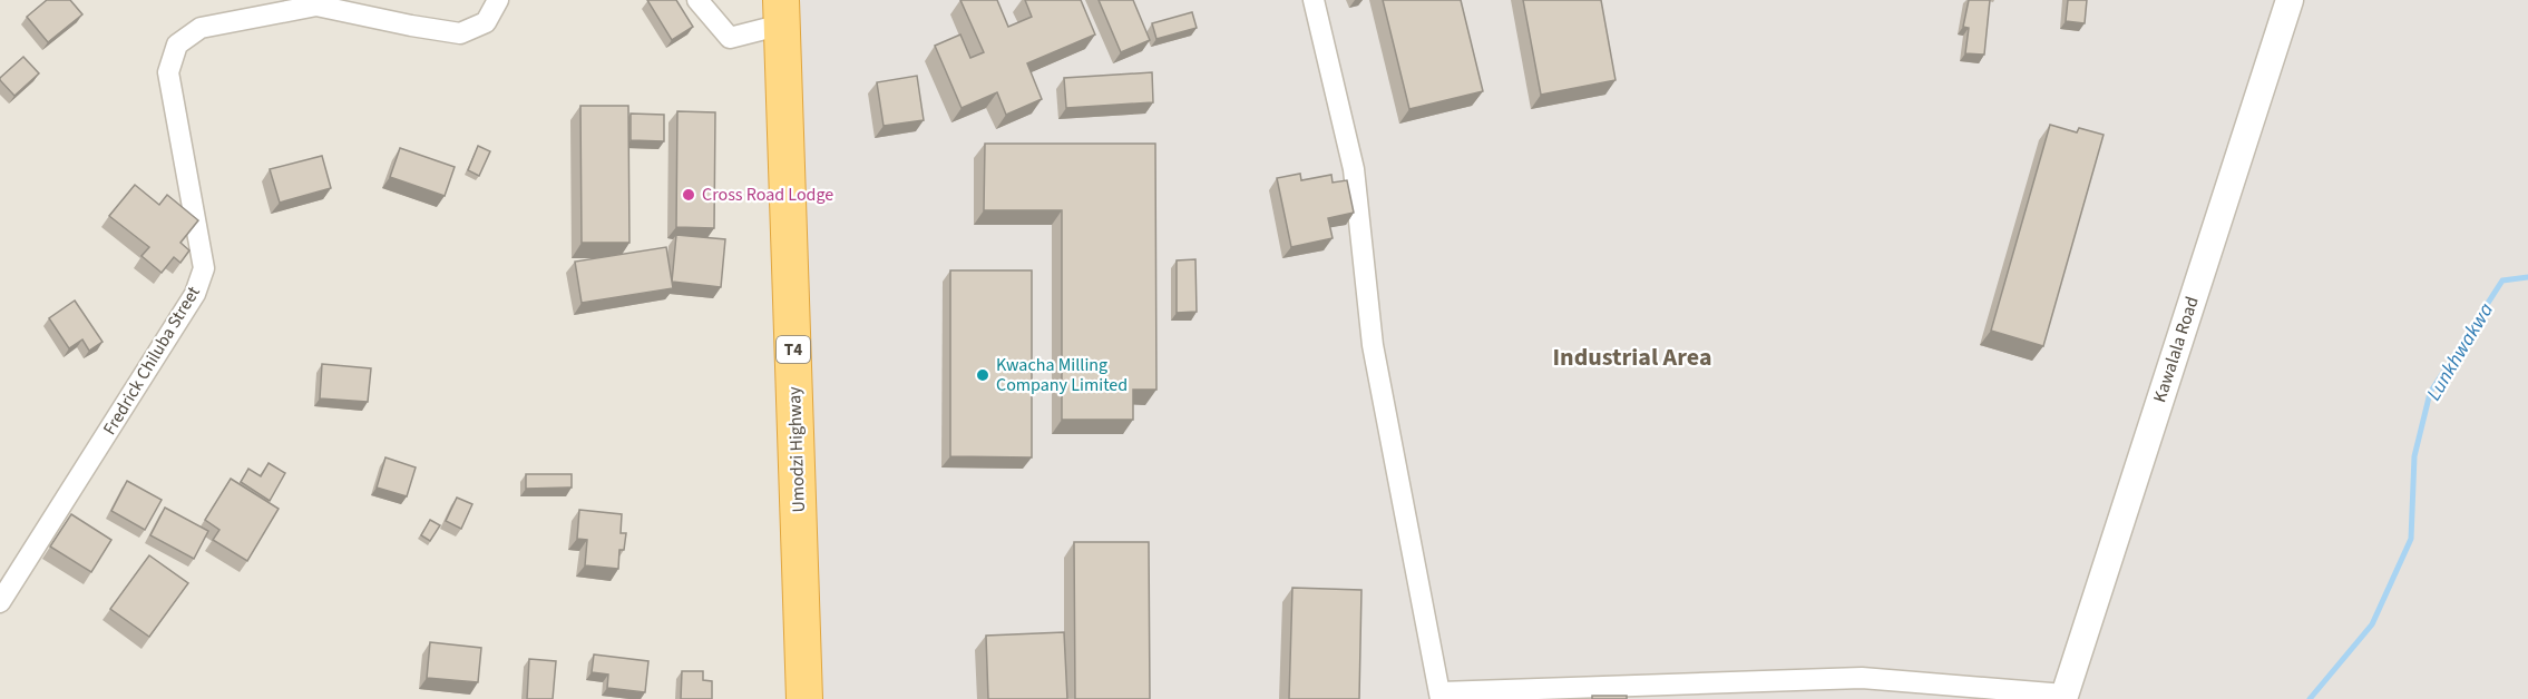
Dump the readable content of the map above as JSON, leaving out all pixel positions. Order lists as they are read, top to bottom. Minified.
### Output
{"streets":{"highway":["T4","Umodzi Highway"],"street":["Kawalala Road","Fredrick Chiluba Street"]},"districts":["Industrial Area"],"water":["Lunkhwakwa"],"places":["Cross Road Lodge","Kwacha Milling Company Limited"]}
